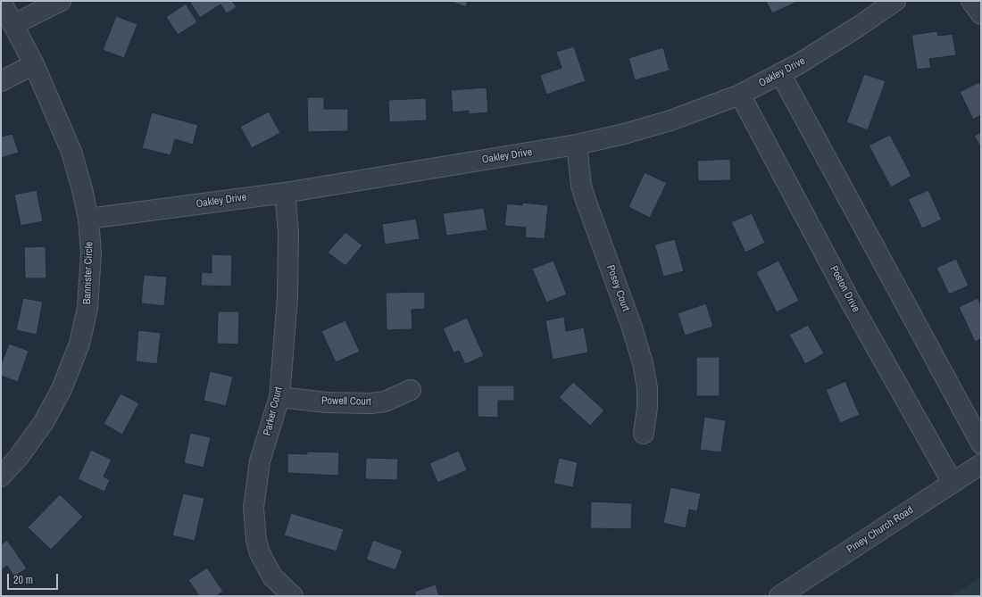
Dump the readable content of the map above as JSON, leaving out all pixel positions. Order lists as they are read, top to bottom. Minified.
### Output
{"streets":{"street":["Oakley Drive","Bannister Circle","Posey Court","Poston Drive","Powell Court","Parker Court","Piney Church Road"]},"crossings":[["Oakley Drive","Bannister Circle"],["Oakley Drive","Posey Court"],["Oakley Drive","Poston Drive"],["Oakley Drive","Parker Court"],["Poston Drive","Piney Church Road"],["Powell Court","Parker Court"]],"scale_bar":"20 m"}
